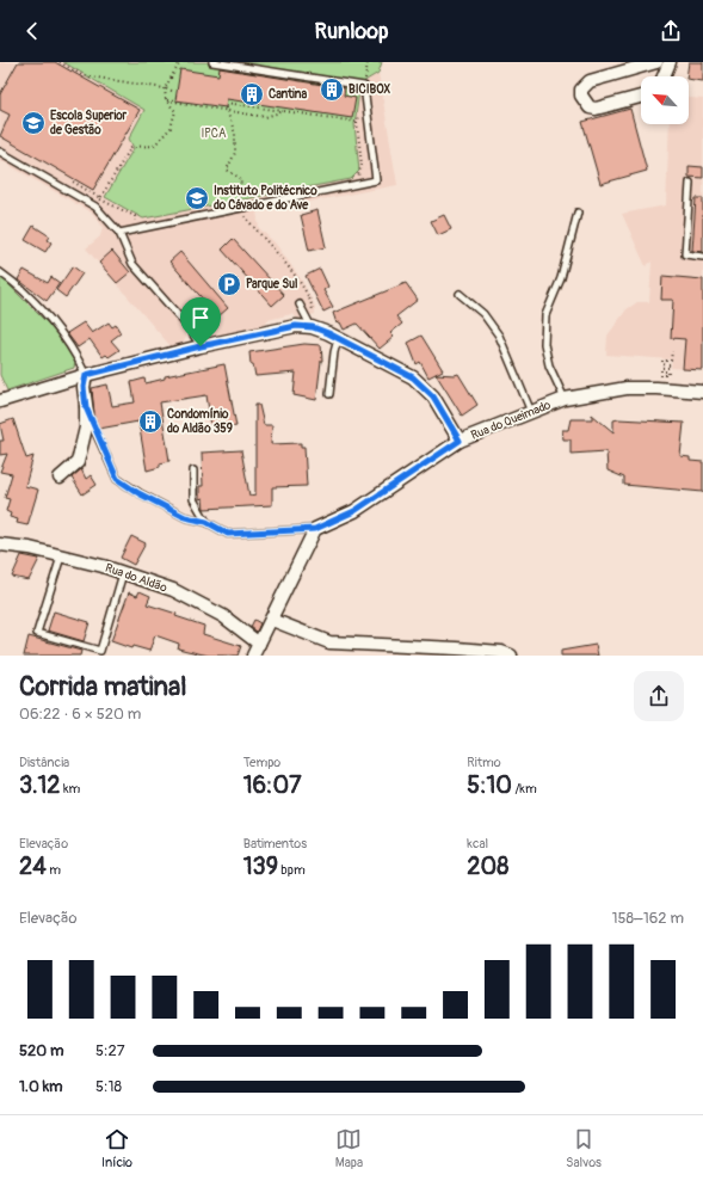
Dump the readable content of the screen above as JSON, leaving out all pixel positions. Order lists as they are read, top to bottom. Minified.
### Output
{"streets":{"street":["Rua do Queimado","Rua do Aldão"]},"parks":["IPCA"],"places":{"building":["BICIBOX","Cantina","Condomínio do Aldão 359"],"school or university":["Escola Superior de Gestão","Instituto Politécnico do Cávado e do Ave"],"parking":["Parque Sul"]},"north":"top left","page":{"header":"Runloop","heading":["Corrida matinal","06:22 · 6 × 520 m"],"stats":[["Distância","3.12 km"],["Tempo","16:07"],["Ritmo","5:10 /km"],["Elevação","24 m"],["Batimentos","139 bpm"],["kcal","208"]],"chart":["Elevação","158–162 m"],"list":[{"name":"520 m","note":"5:27"},{"name":"1.0 km","note":"5:18"}],"tabs":["Início","Mapa","Salvos"]}}
